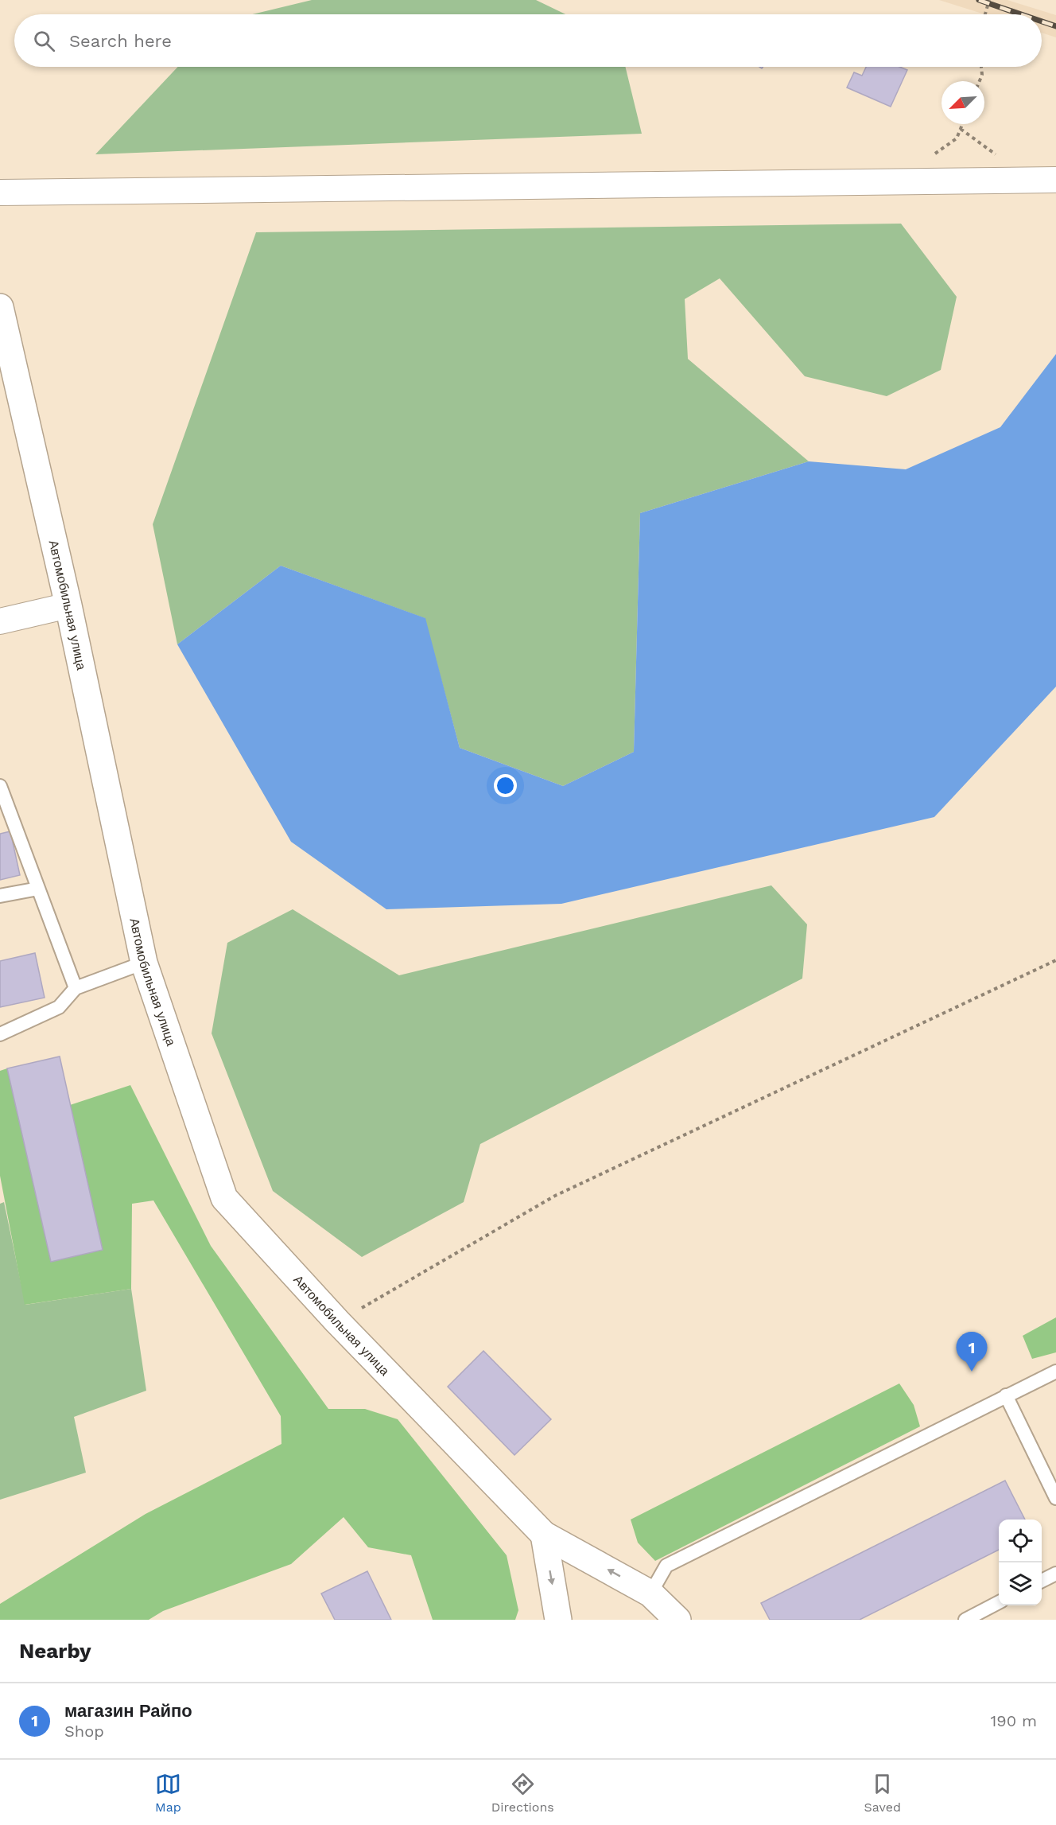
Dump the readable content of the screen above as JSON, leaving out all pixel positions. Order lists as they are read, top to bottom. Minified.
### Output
{"streets":{"street":["Автомобильная улица"]},"north":"bottom left","page":{"search":"Search here","pins":"1","heading":"Nearby","list":[{"mark":"1","name":"магазин Райпо","note":"Shop","value":"190 m"}],"nav":["Map","Directions","Saved"]}}
